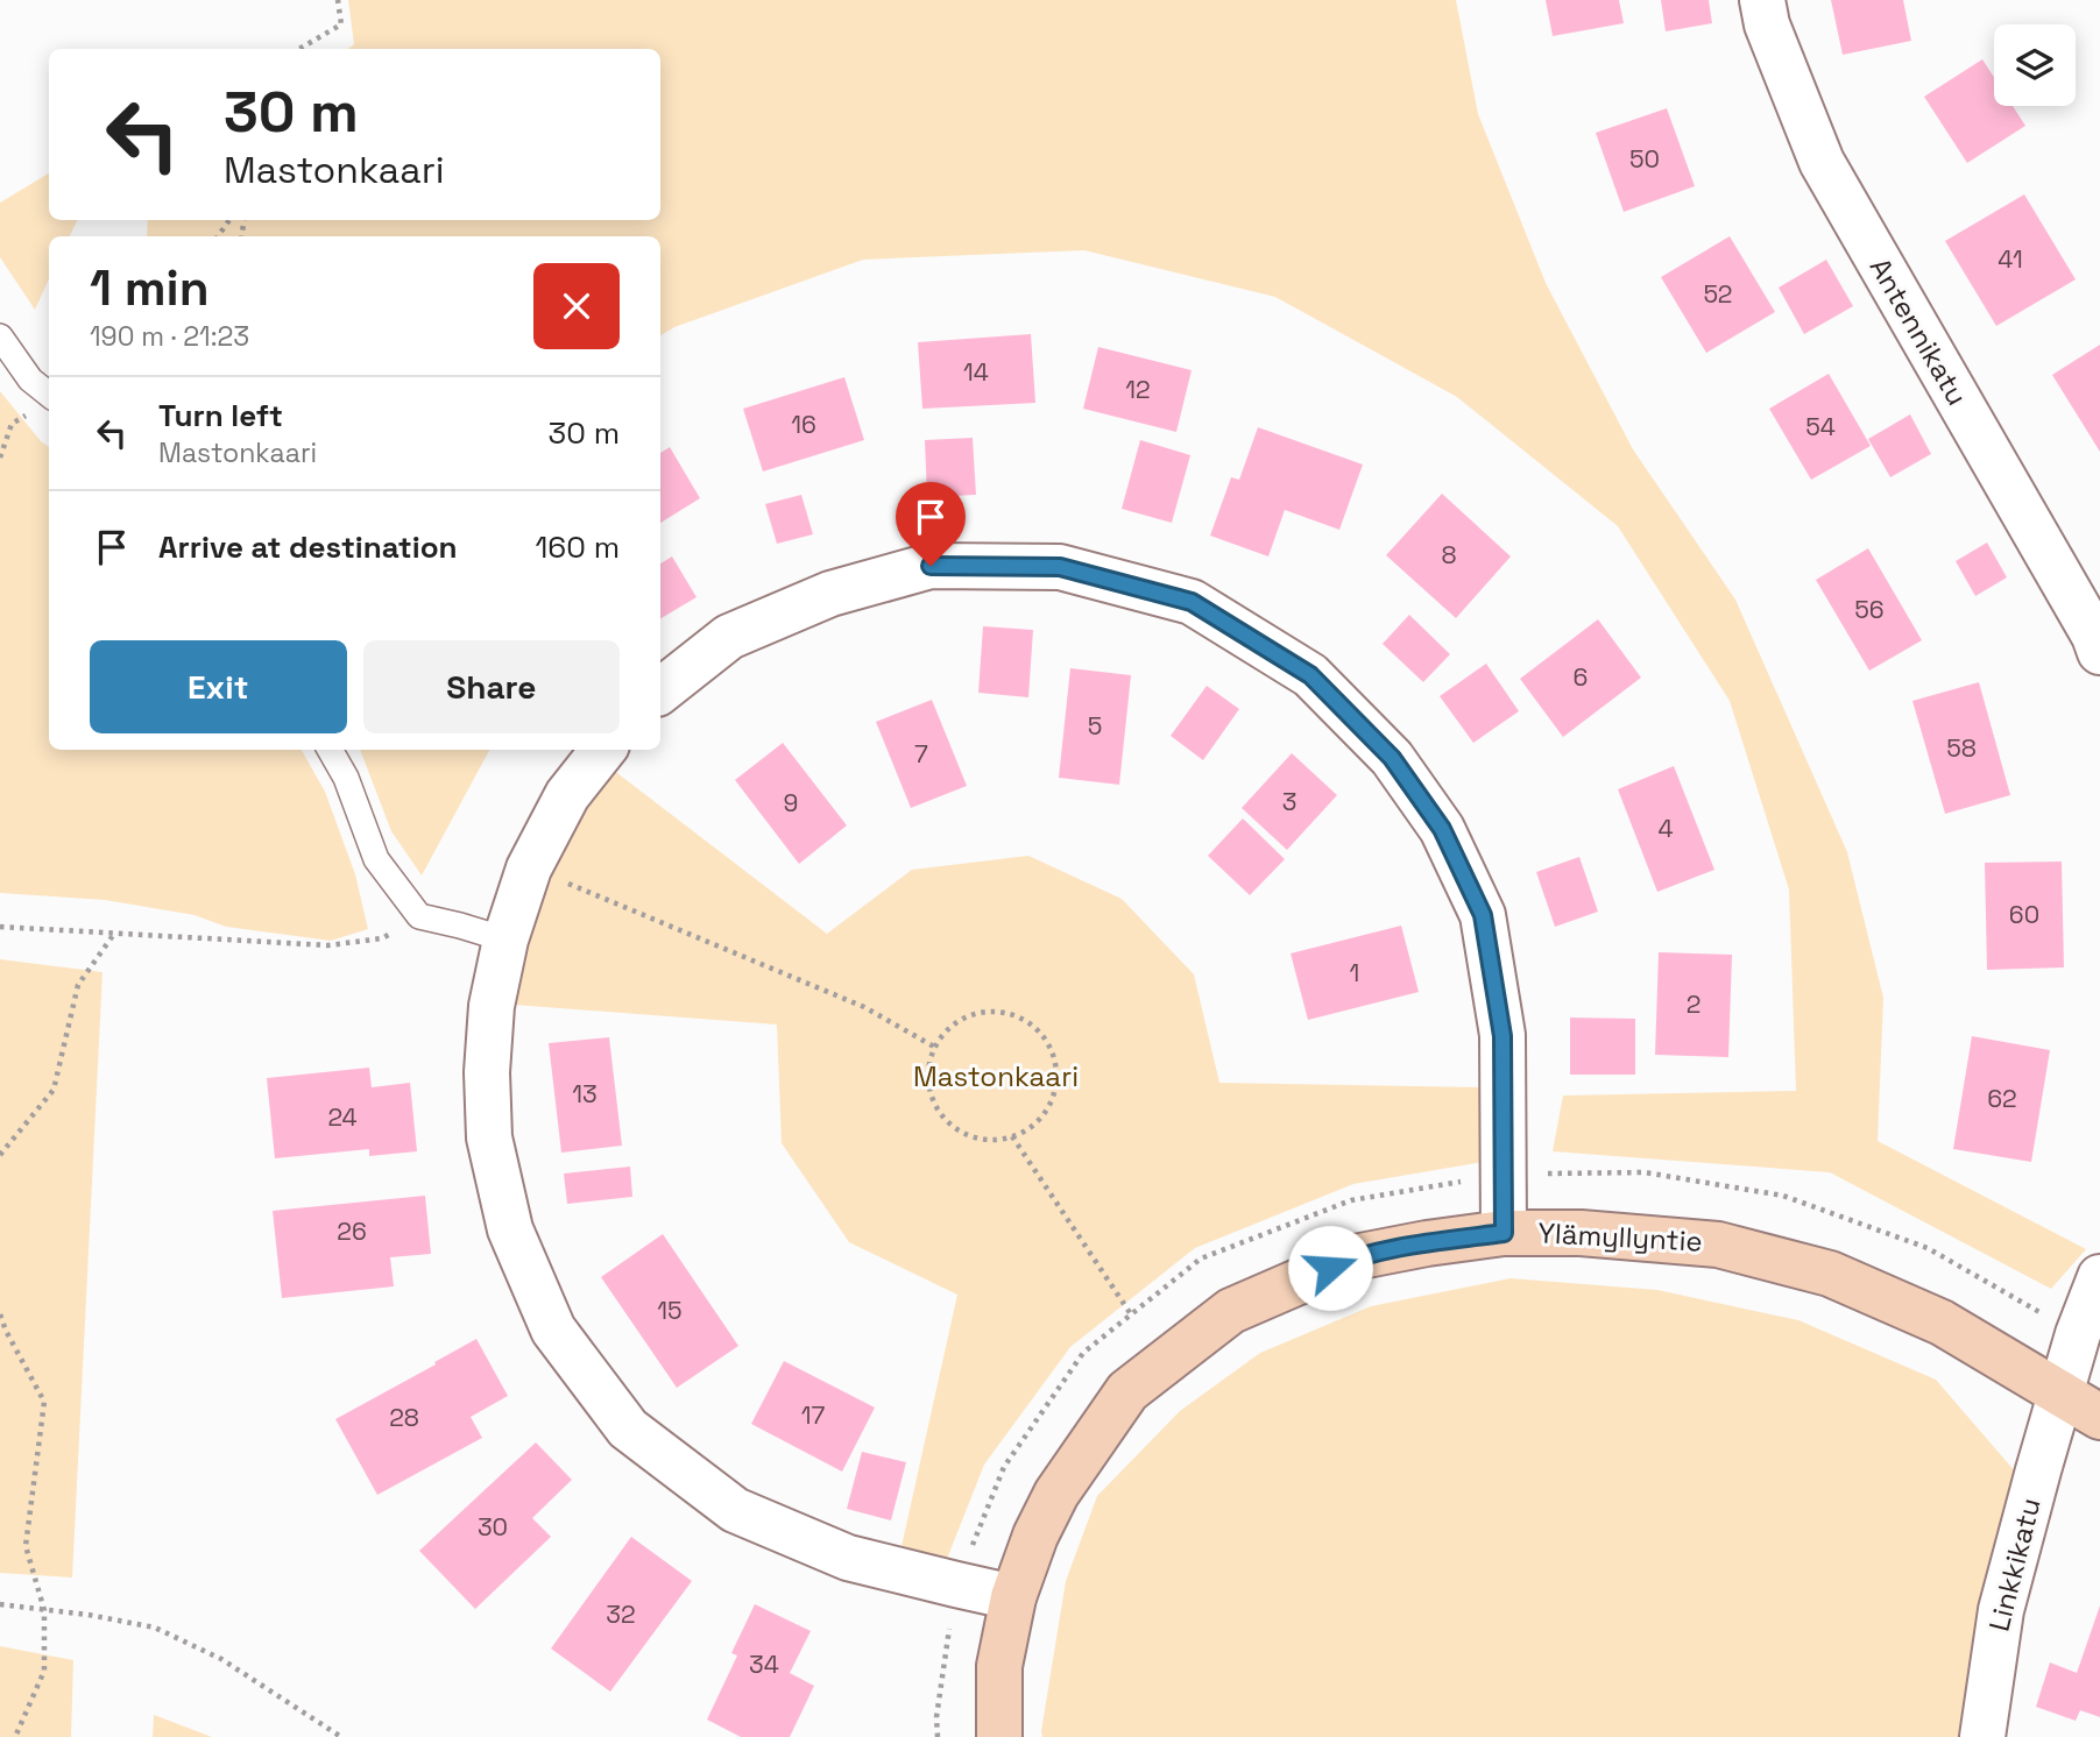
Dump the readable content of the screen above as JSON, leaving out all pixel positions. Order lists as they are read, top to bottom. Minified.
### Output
{"streets":{"street":["Antennikatu","Ylämyllyntie","Linkkikatu"]},"crossings":[["Ylämyllyntie","Linkkikatu"]],"parks":["Mastonkaari"],"house_numbers":["50","41","52","14","12","16","54","8","56","6","5","58","7","3","9","4","60","1","2","13","62","24","26","15","17","28","30","32","34"],"page":{"turn":["30 m","Mastonkaari"],"heading":["1 min","190 m · 21:23"],"list":[{"name":"Turn left","note":"Mastonkaari","value":"30 m"},{"name":"Arrive at destination","value":"160 m"}],"buttons":["Exit","Share"]}}
